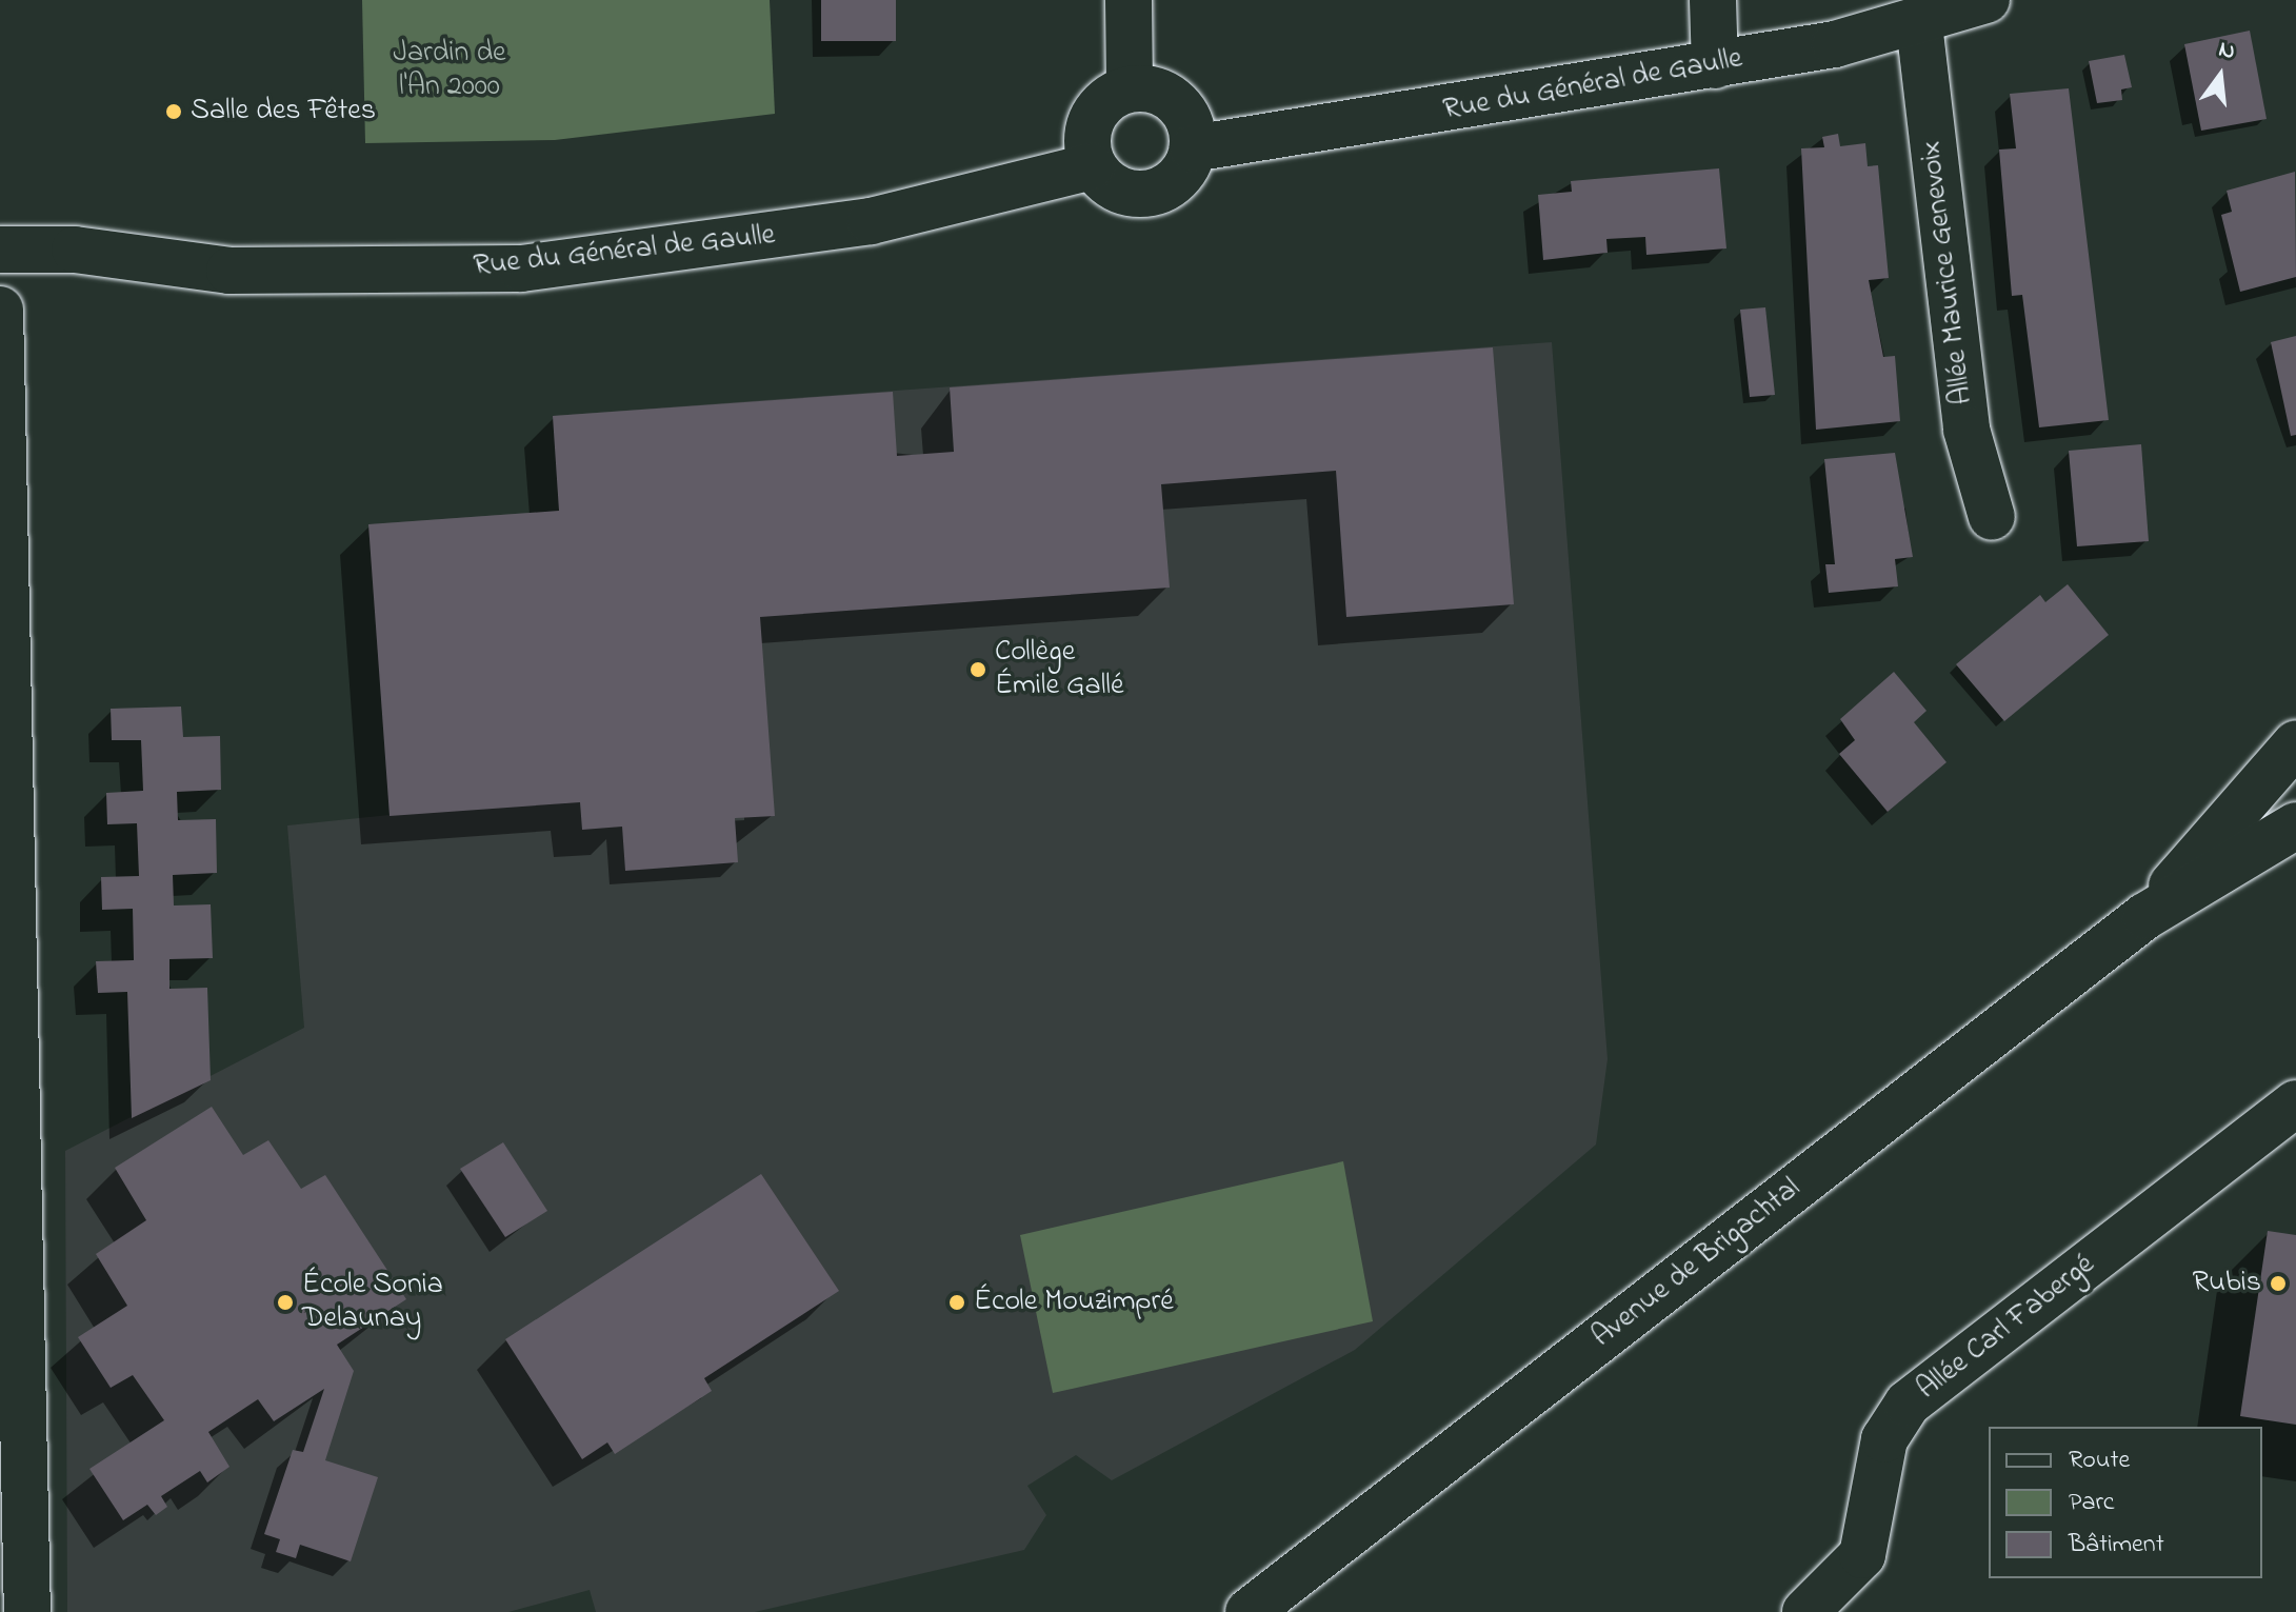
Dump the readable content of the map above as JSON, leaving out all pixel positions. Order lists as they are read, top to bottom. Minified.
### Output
{"streets":{"street":["Rue du Général de Gaulle","Allée Maurice Genevoix","Avenue de Brigachtal","Allée Carl Fabergé"]},"crossings":[["Rue du Général de Gaulle","Allée Maurice Genevoix"]],"parks":["Jardin de l'An 2000"],"places":["Salle des Fêtes","Collège Émile Gallé","Rubis","École Sonia Delaunay","École Mouzimpré"],"legend":["Route","Parc","Bâtiment"],"north":"top"}
